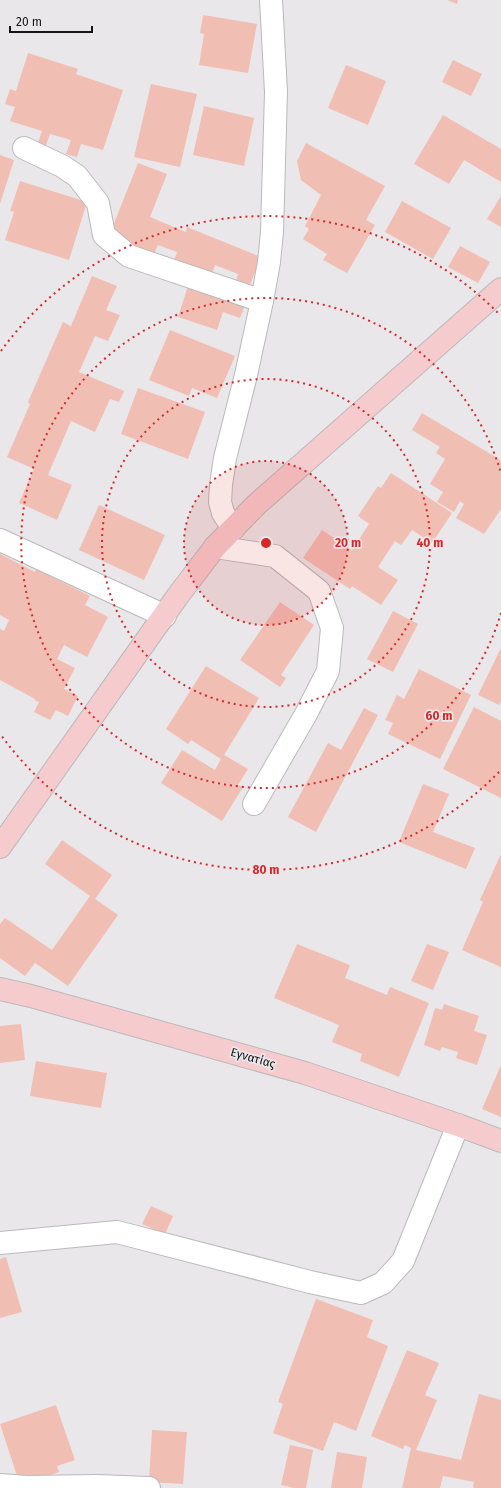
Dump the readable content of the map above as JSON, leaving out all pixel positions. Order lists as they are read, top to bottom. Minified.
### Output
{"streets":{"street":["Εγνατίας"]},"scale_bar":"20 m","rings":["20 m","40 m","60 m","80 m"]}
